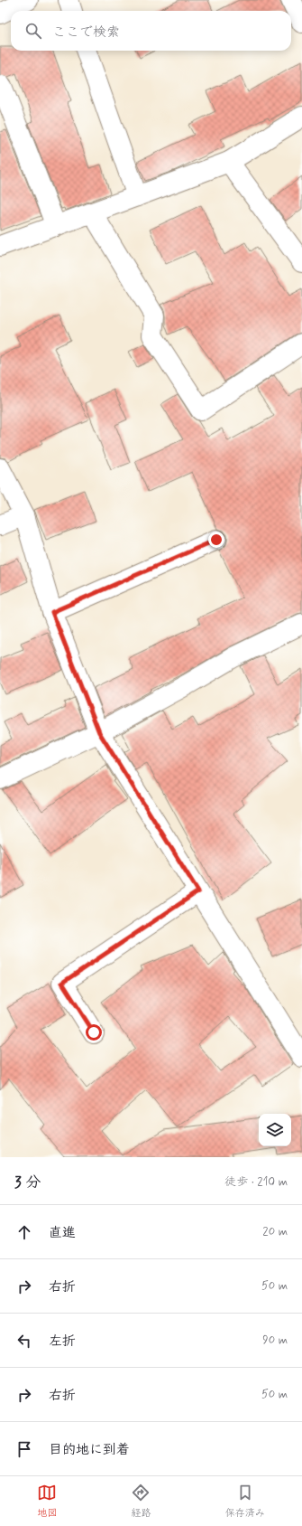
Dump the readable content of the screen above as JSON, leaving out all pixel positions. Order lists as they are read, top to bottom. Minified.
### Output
{"page":{"search":"ここで検索","heading":["3 分","徒歩 · 210 m"],"list":[["直進","20 m"],["右折","50 m"],["左折","90 m"],["右折","50 m"],"目的地に到着"],"nav":["地図","経路","保存済み"]}}
